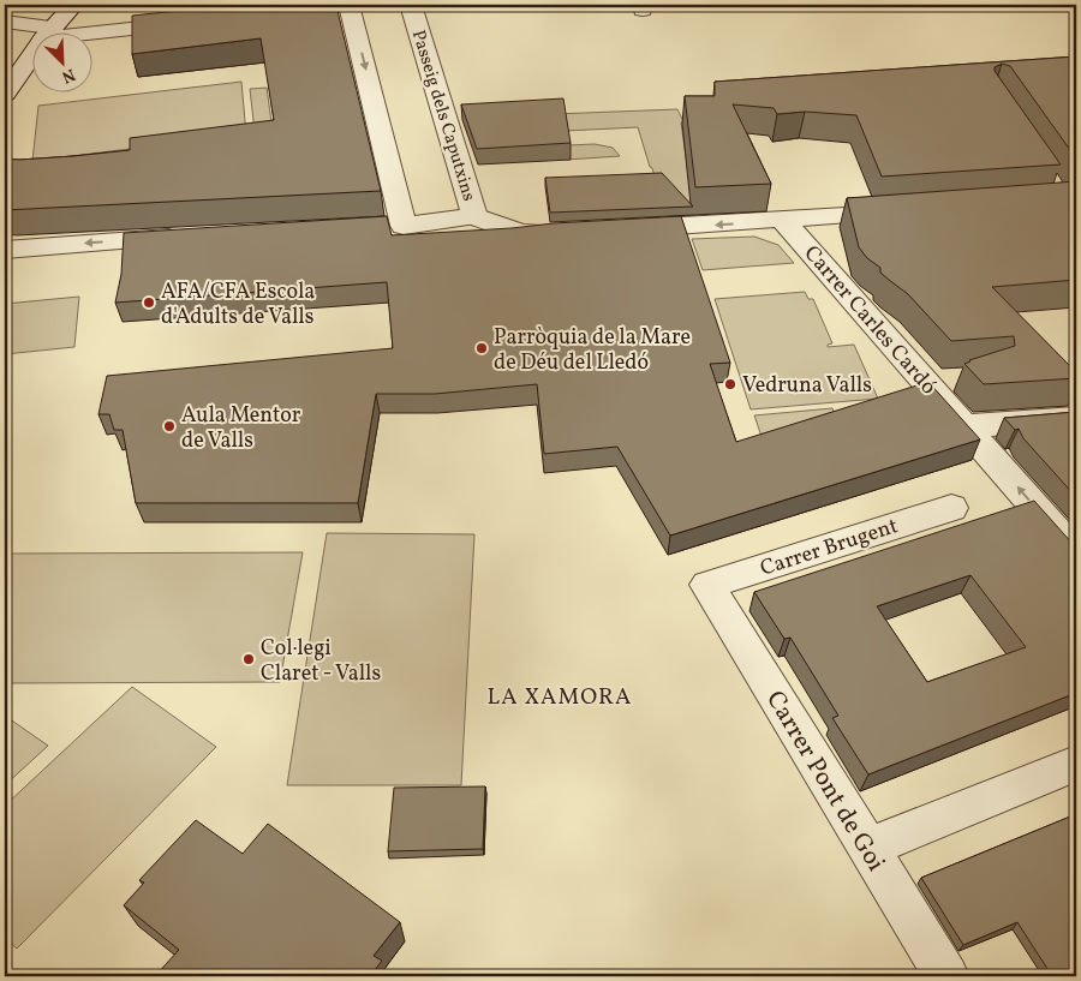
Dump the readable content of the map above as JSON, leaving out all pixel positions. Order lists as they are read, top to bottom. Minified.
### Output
{"streets":{"street":["Passeig dels Caputxins","Carrer Carles Cardó","Carrer Brugent","Carrer Pont de Goi"]},"crossings":[["Carrer Brugent","Carrer Pont de Goi"]],"one_way":["Carrer Carles Cardó"],"districts":["LA XAMORA"],"places":["AFA/CFA Escola d'Adults de Valls","Parròquia de la Mare de Déu del Lledó","Vedruna Valls","Aula Mentor de Valls","Col·legi Claret - Valls"],"north":"bottom right"}
